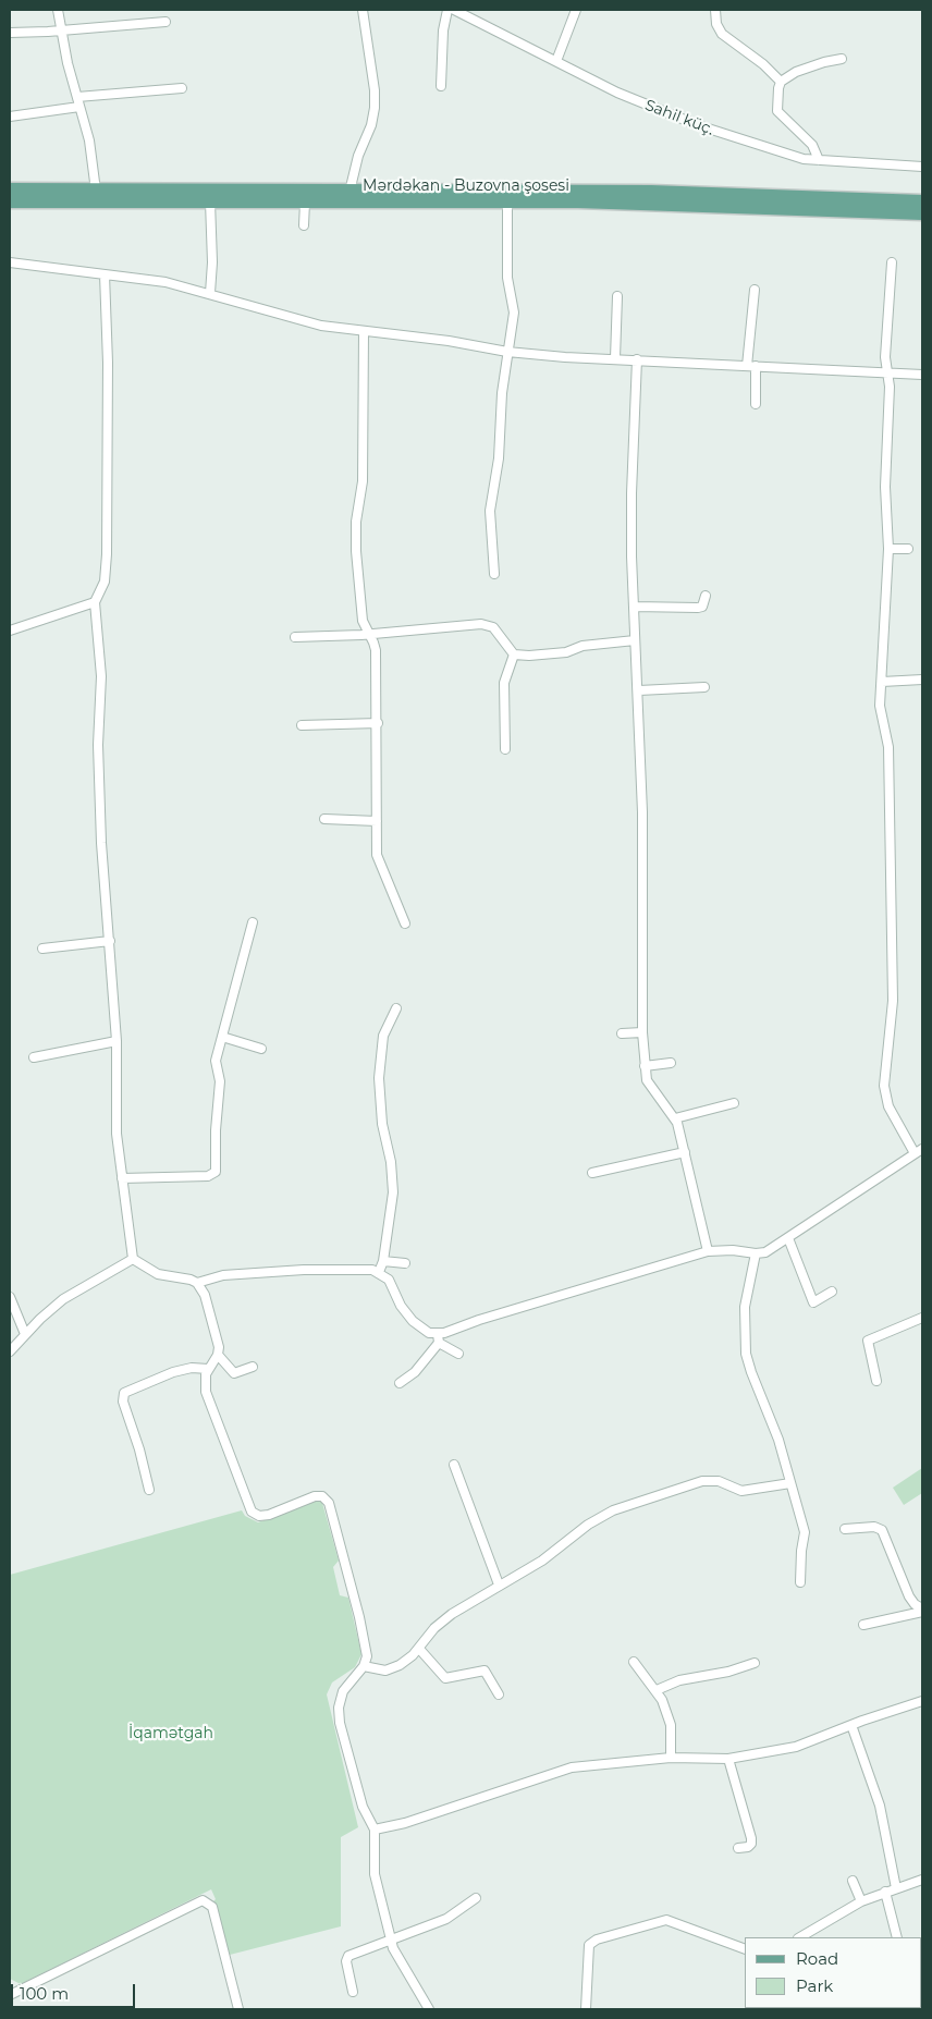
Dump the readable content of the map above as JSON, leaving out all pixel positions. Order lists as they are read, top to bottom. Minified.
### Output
{"streets":{"main road":["Mərdəkan - Buzovna şosesi"],"street":["Sahil küç."]},"parks":["İqamətgah"],"legend":["Road","Park"],"scale_bar":"100 m"}
